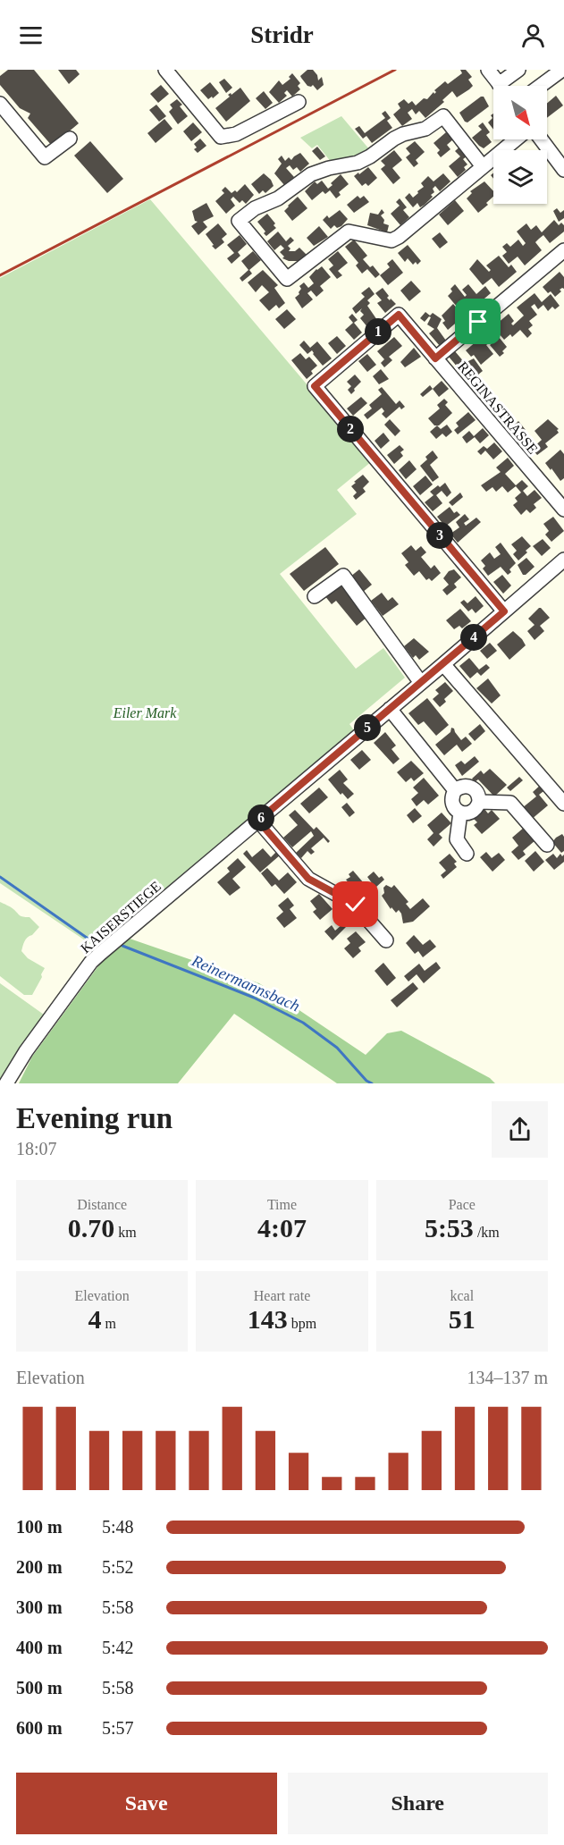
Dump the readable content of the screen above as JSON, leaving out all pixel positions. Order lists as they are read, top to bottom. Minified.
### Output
{"streets":{"street":["REGINASTRASSE","KAISERSTIEGE"]},"crossings":[["REGINASTRASSE","KAISERSTIEGE"]],"water":["Reinermannsbach"],"parks":["Eiler Mark"],"north":"bottom right","page":{"header":"Stridr","pins":["1","2","3","4","5","6"],"heading":["Evening run","18:07"],"stats":[["Distance","0.70 km"],["Time","4:07"],["Pace","5:53 /km"],["Elevation","4 m"],["Heart rate","143 bpm"],["kcal","51"]],"chart":["Elevation","134–137 m"],"list":[{"name":"100 m","note":"5:48"},{"name":"200 m","note":"5:52"},{"name":"300 m","note":"5:58"},{"name":"400 m","note":"5:42"},{"name":"500 m","note":"5:58"},{"name":"600 m","note":"5:57"}],"buttons":["Save","Share"]}}
